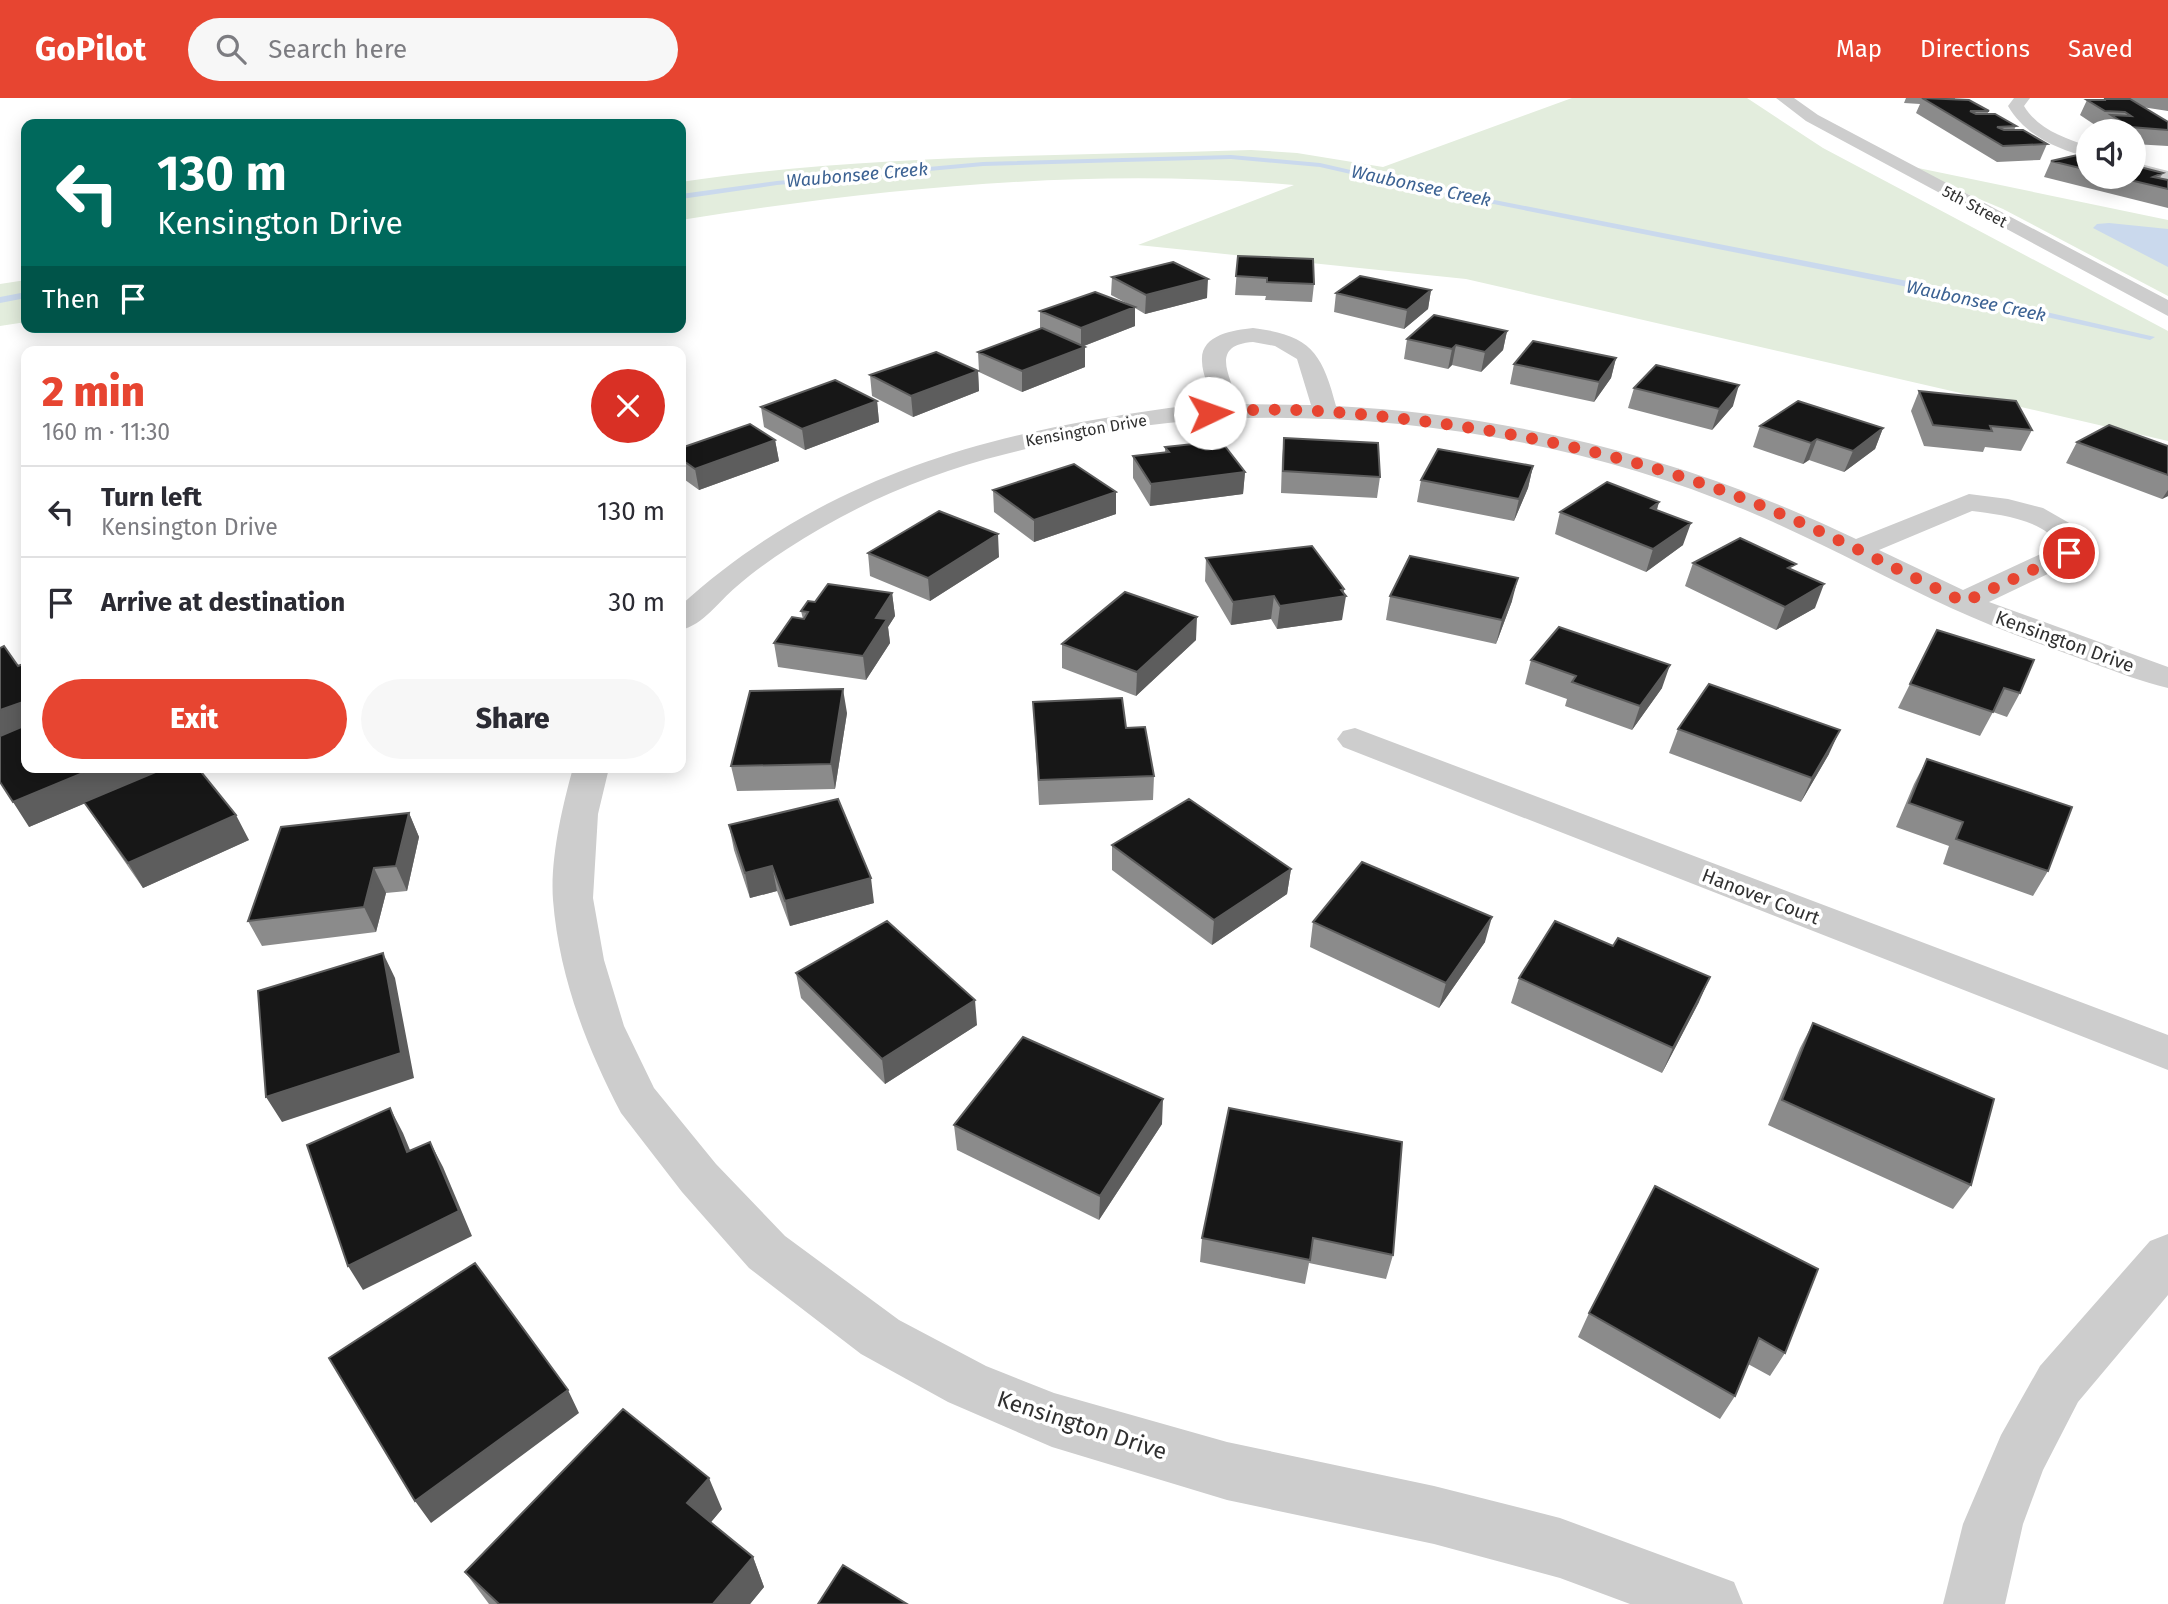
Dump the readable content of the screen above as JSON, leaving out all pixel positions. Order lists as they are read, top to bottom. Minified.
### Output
{"streets":{"street":["5th Street","Kensington Drive","Hanover Court"]},"water":["Waubonsee Creek"],"page":{"header":"GoPilot","search":"Search here","nav":["Map","Directions","Saved"],"turn":["130 m","Kensington Drive"],"then":"Then","heading":["2 min","160 m · 11:30"],"list":[{"name":"Turn left","note":"Kensington Drive","value":"130 m"},{"name":"Arrive at destination","value":"30 m"}],"buttons":["Exit","Share"]}}
